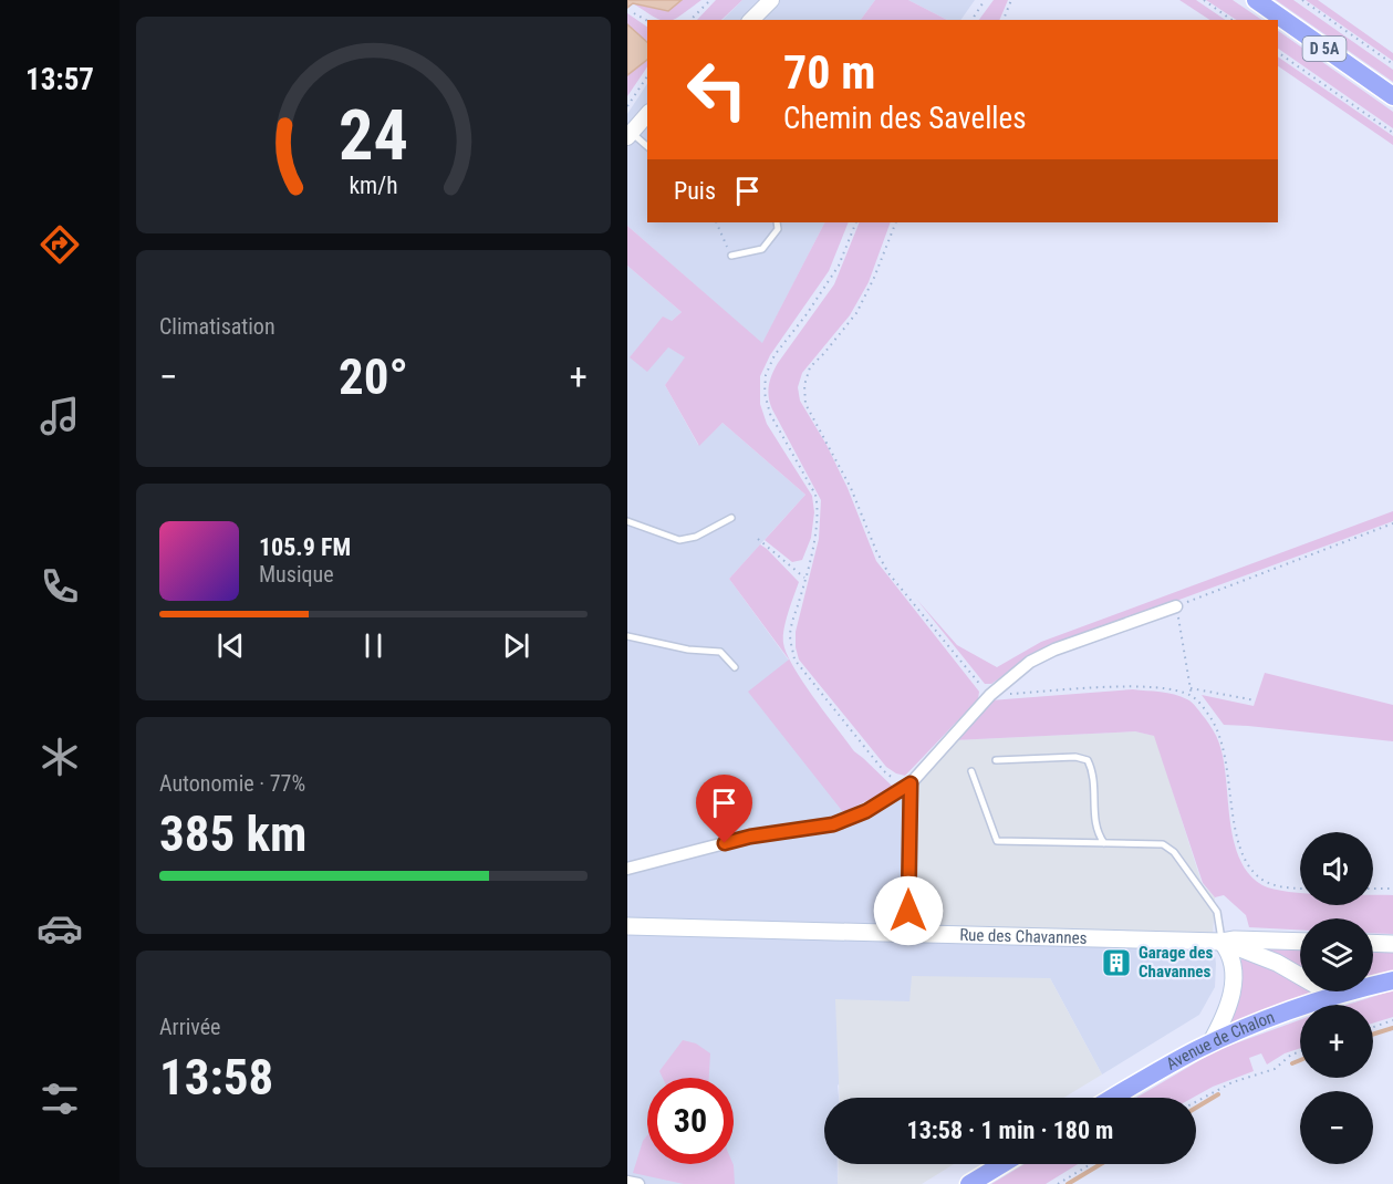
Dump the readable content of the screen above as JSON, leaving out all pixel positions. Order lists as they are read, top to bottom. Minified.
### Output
{"streets":{"main road":["D 5A","Rue des Chavannes","Avenue de Chalon"]},"places":{"building":["Garage des Chavannes"]},"page":{"tabs":"13:57","turn":["70 m","Chemin des Savelles"],"then":"Puis","tile":["Climatisation",["Autonomie · 77%","385 km"],["Arrivée","13:58"]],"heat":["−","20°","+"],"song":["105.9 FM","Musique"],"map_buttons":["+","−"],"limit":"30","trip":"13:58 · 1 min · 180 m","gauge":["24","km/h"]}}
